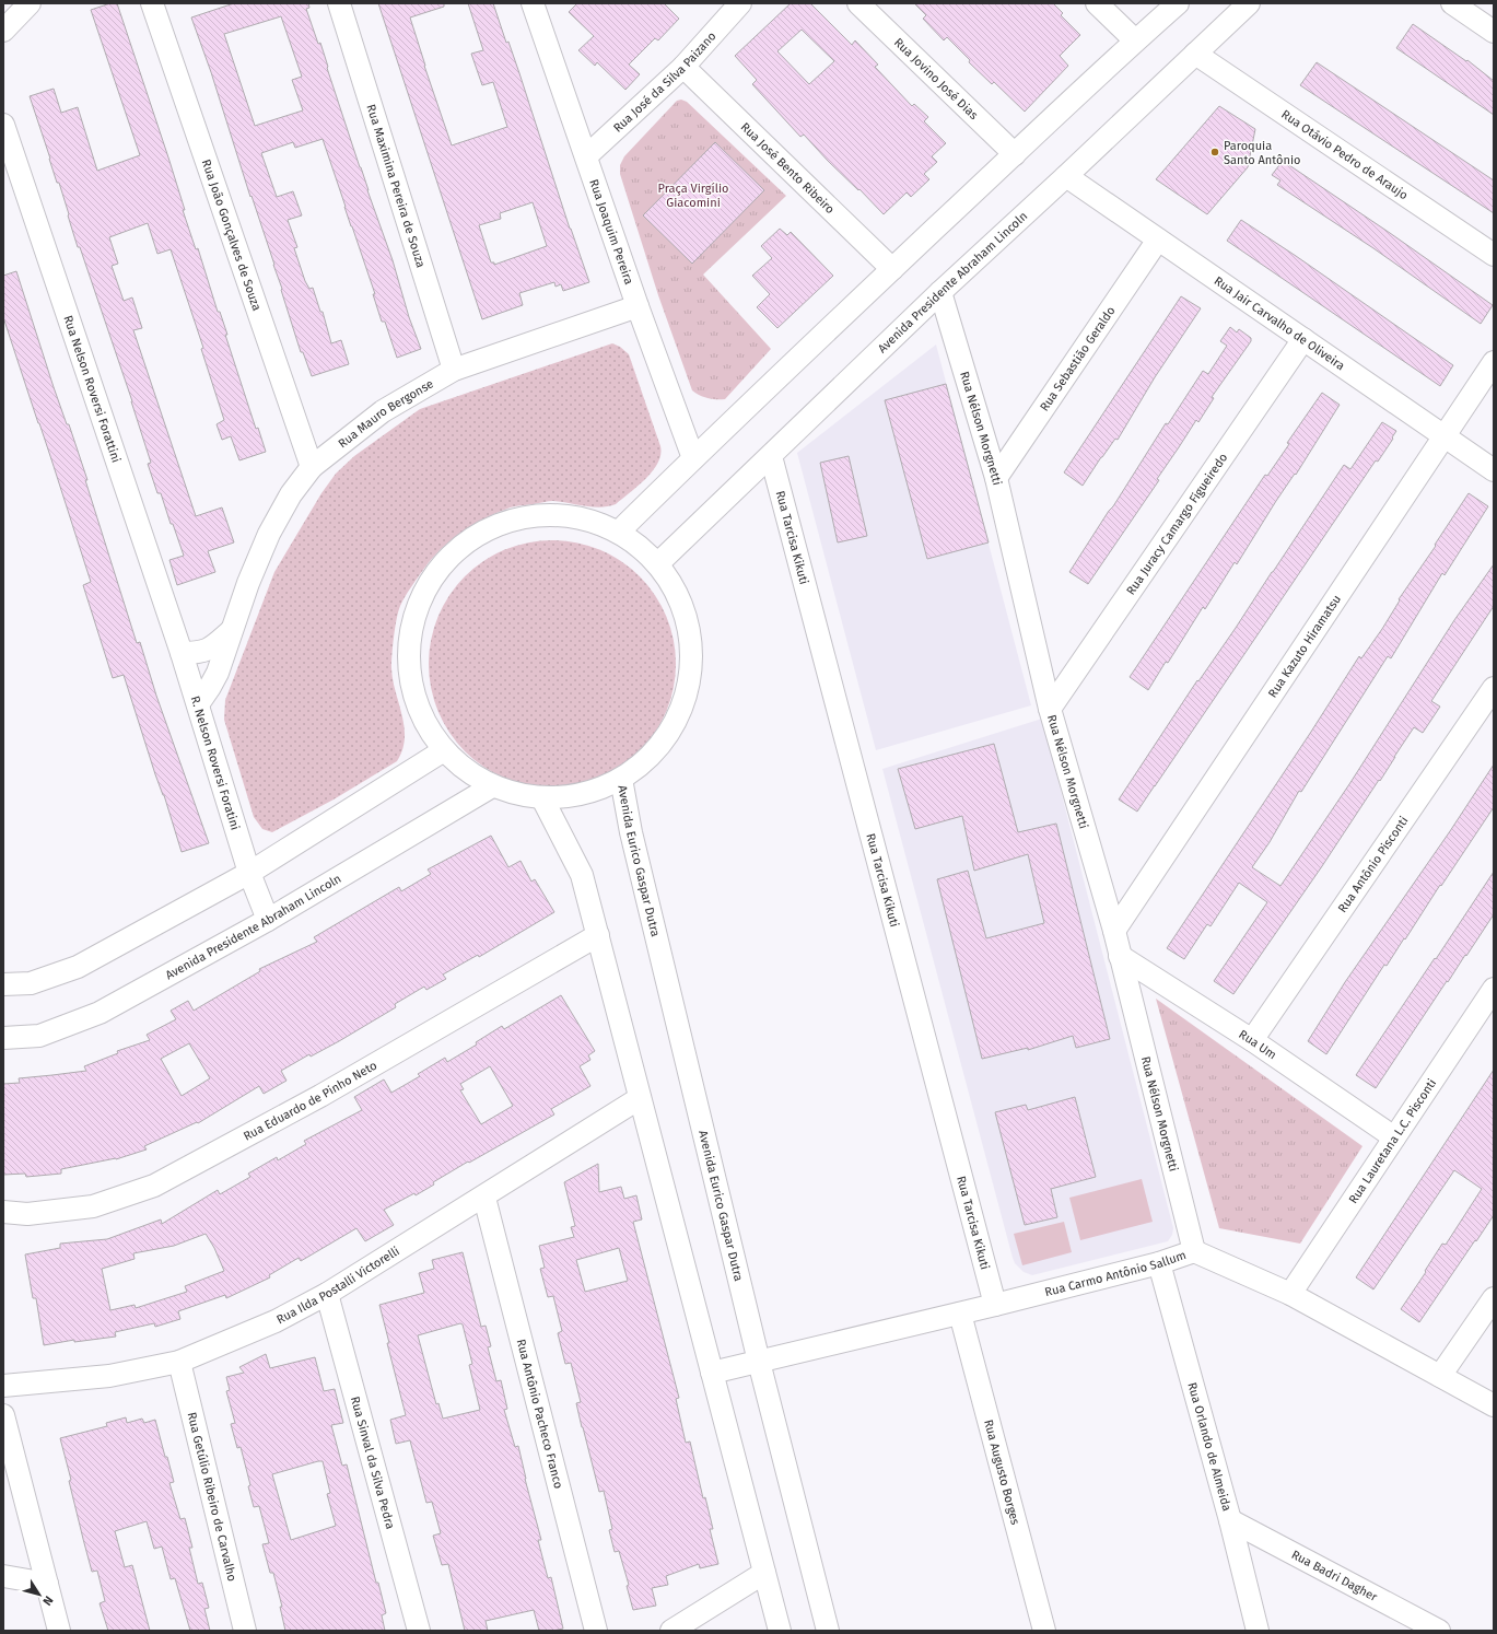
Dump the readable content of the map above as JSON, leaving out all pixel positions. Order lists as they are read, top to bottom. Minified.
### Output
{"streets":{"street":["Rua Jovino José Dias","Rua José da Silva Paizano","Rua Otávio Pedro de Araujo","Rua José Bento Ribeiro","Rua Maximina Pereira de Souza","Rua Joaquim Pereira","Rua João Gonçalves de Souza","Avenida Presidente Abraham Lincoln","Rua Jair Carvalho de Oliveira","Rua Sebastião Geraldo","Rua Nelson Roversi Forattini","Rua Mauro Bergonse","Rua Nélson Morgnetti","Rua Juracy Camargo Figueiredo","Rua Tarcisa Kikuti","Rua Kazuto Hiramatsu","R. Nelson Roversi Foratini","Avenida Eurico Gaspar Dutra","Rua Antônio Pisconti","Rua Um","Rua Eduardo de Pinho Neto","Rua Lauretana L.C. Pisconti","Rua Carmo Antônio Sallum","Rua Ilda Postalli Victorelli","Rua Antônio Pacheco Franco","Rua Orlando de Almeida","Rua Sinval da Silva Pedra","Rua Augusto Borges","Rua Getúlio Ribeiro de Carvalho","Rua Badri Dagher"]},"crossings":[["Rua José da Silva Paizano","Rua José Bento Ribeiro"],["Rua José da Silva Paizano","Rua Joaquim Pereira"],["Rua Otávio Pedro de Araujo","Avenida Presidente Abraham Lincoln"],["Rua Maximina Pereira de Souza","Rua Mauro Bergonse"],["Rua Joaquim Pereira","Rua Mauro Bergonse"],["Rua João Gonçalves de Souza","Rua Mauro Bergonse"],["Avenida Presidente Abraham Lincoln","Rua Jair Carvalho de Oliveira"],["Avenida Presidente Abraham Lincoln","Rua Nélson Morgnetti"],["Avenida Presidente Abraham Lincoln","Rua Tarcisa Kikuti"],["Avenida Presidente Abraham Lincoln","R. Nelson Roversi Foratini"],["Rua Jair Carvalho de Oliveira","Rua Sebastião Geraldo"],["Rua Jair Carvalho de Oliveira","Rua Juracy Camargo Figueiredo"],["Rua Jair Carvalho de Oliveira","Rua Kazuto Hiramatsu"],["Rua Sebastião Geraldo","Rua Nélson Morgnetti"],["Rua Nelson Roversi Forattini","R. Nelson Roversi Foratini"],["Rua Mauro Bergonse","R. Nelson Roversi Foratini"],["Rua Nélson Morgnetti","Rua Juracy Camargo Figueiredo"],["Rua Nélson Morgnetti","Rua Kazuto Hiramatsu"],["Rua Nélson Morgnetti","Rua Um"],["Rua Nélson Morgnetti","Rua Carmo Antônio Sallum"],["Rua Tarcisa Kikuti","Rua Carmo Antônio Sallum"],["Avenida Eurico Gaspar Dutra","Rua Carmo Antônio Sallum"],["Rua Antônio Pisconti","Rua Um"],["Rua Um","Rua Lauretana L.C. Pisconti"],["Rua Lauretana L.C. Pisconti","Rua Carmo Antônio Sallum"],["Rua Carmo Antônio Sallum","Rua Orlando de Almeida"],["Rua Carmo Antônio Sallum","Rua Augusto Borges"],["Rua Ilda Postalli Victorelli","Rua Antônio Pacheco Franco"],["Rua Ilda Postalli Victorelli","Rua Sinval da Silva Pedra"],["Rua Ilda Postalli Victorelli","Rua Getúlio Ribeiro de Carvalho"],["Rua Orlando de Almeida","Rua Badri Dagher"]],"parks":["Praça Virgílio Giacomini"],"places":["Paroquia Santo Antônio"],"north":"bottom right"}
